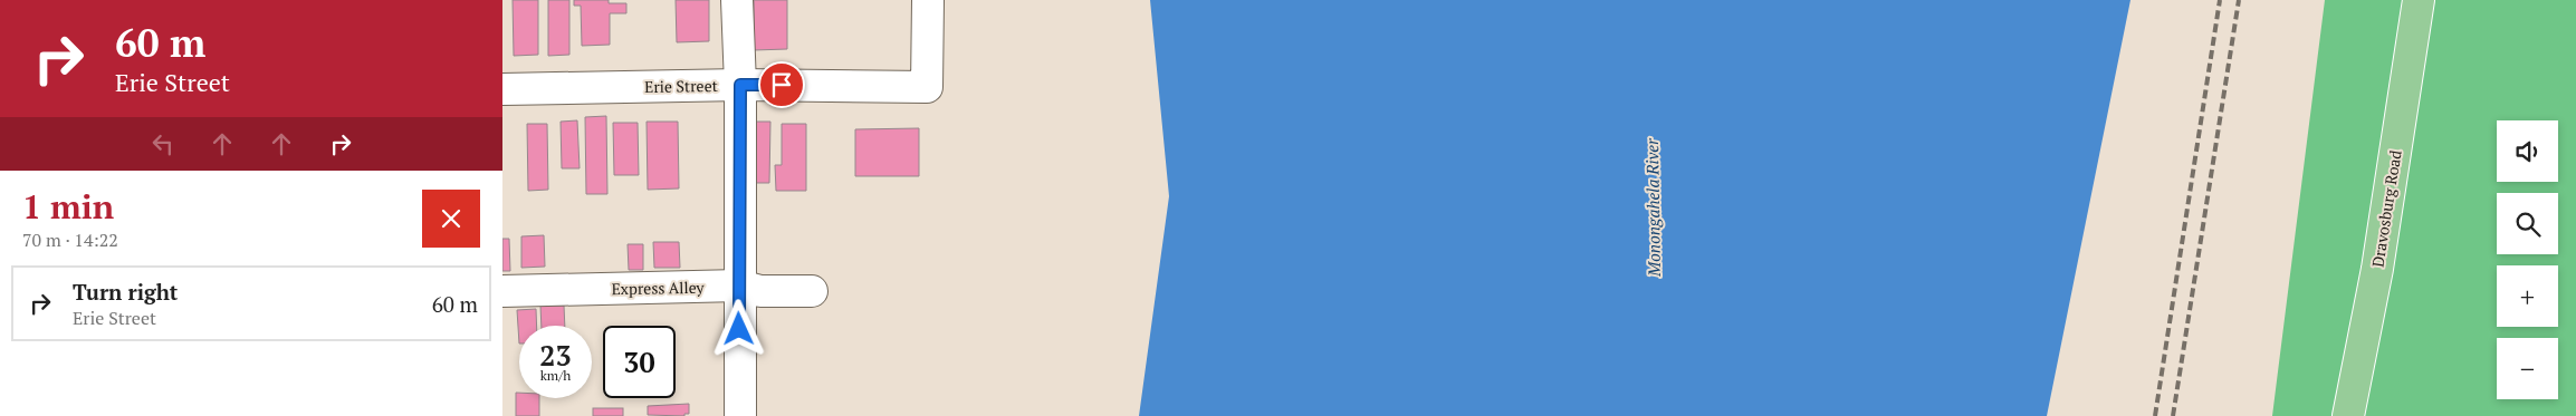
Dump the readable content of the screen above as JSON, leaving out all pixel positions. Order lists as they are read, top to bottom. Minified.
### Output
{"streets":{"main road":["Dravosburg Road"],"street":["Erie Street","Express Alley"]},"water":["Monongahela River"],"page":{"turn":["60 m","Erie Street"],"map_buttons":["+","−"],"heading":["1 min","70 m · 14:22"],"list":[{"name":"Turn right","note":"Erie Street","value":"60 m"}],"speed":"23 km/h","limit":"30"}}
